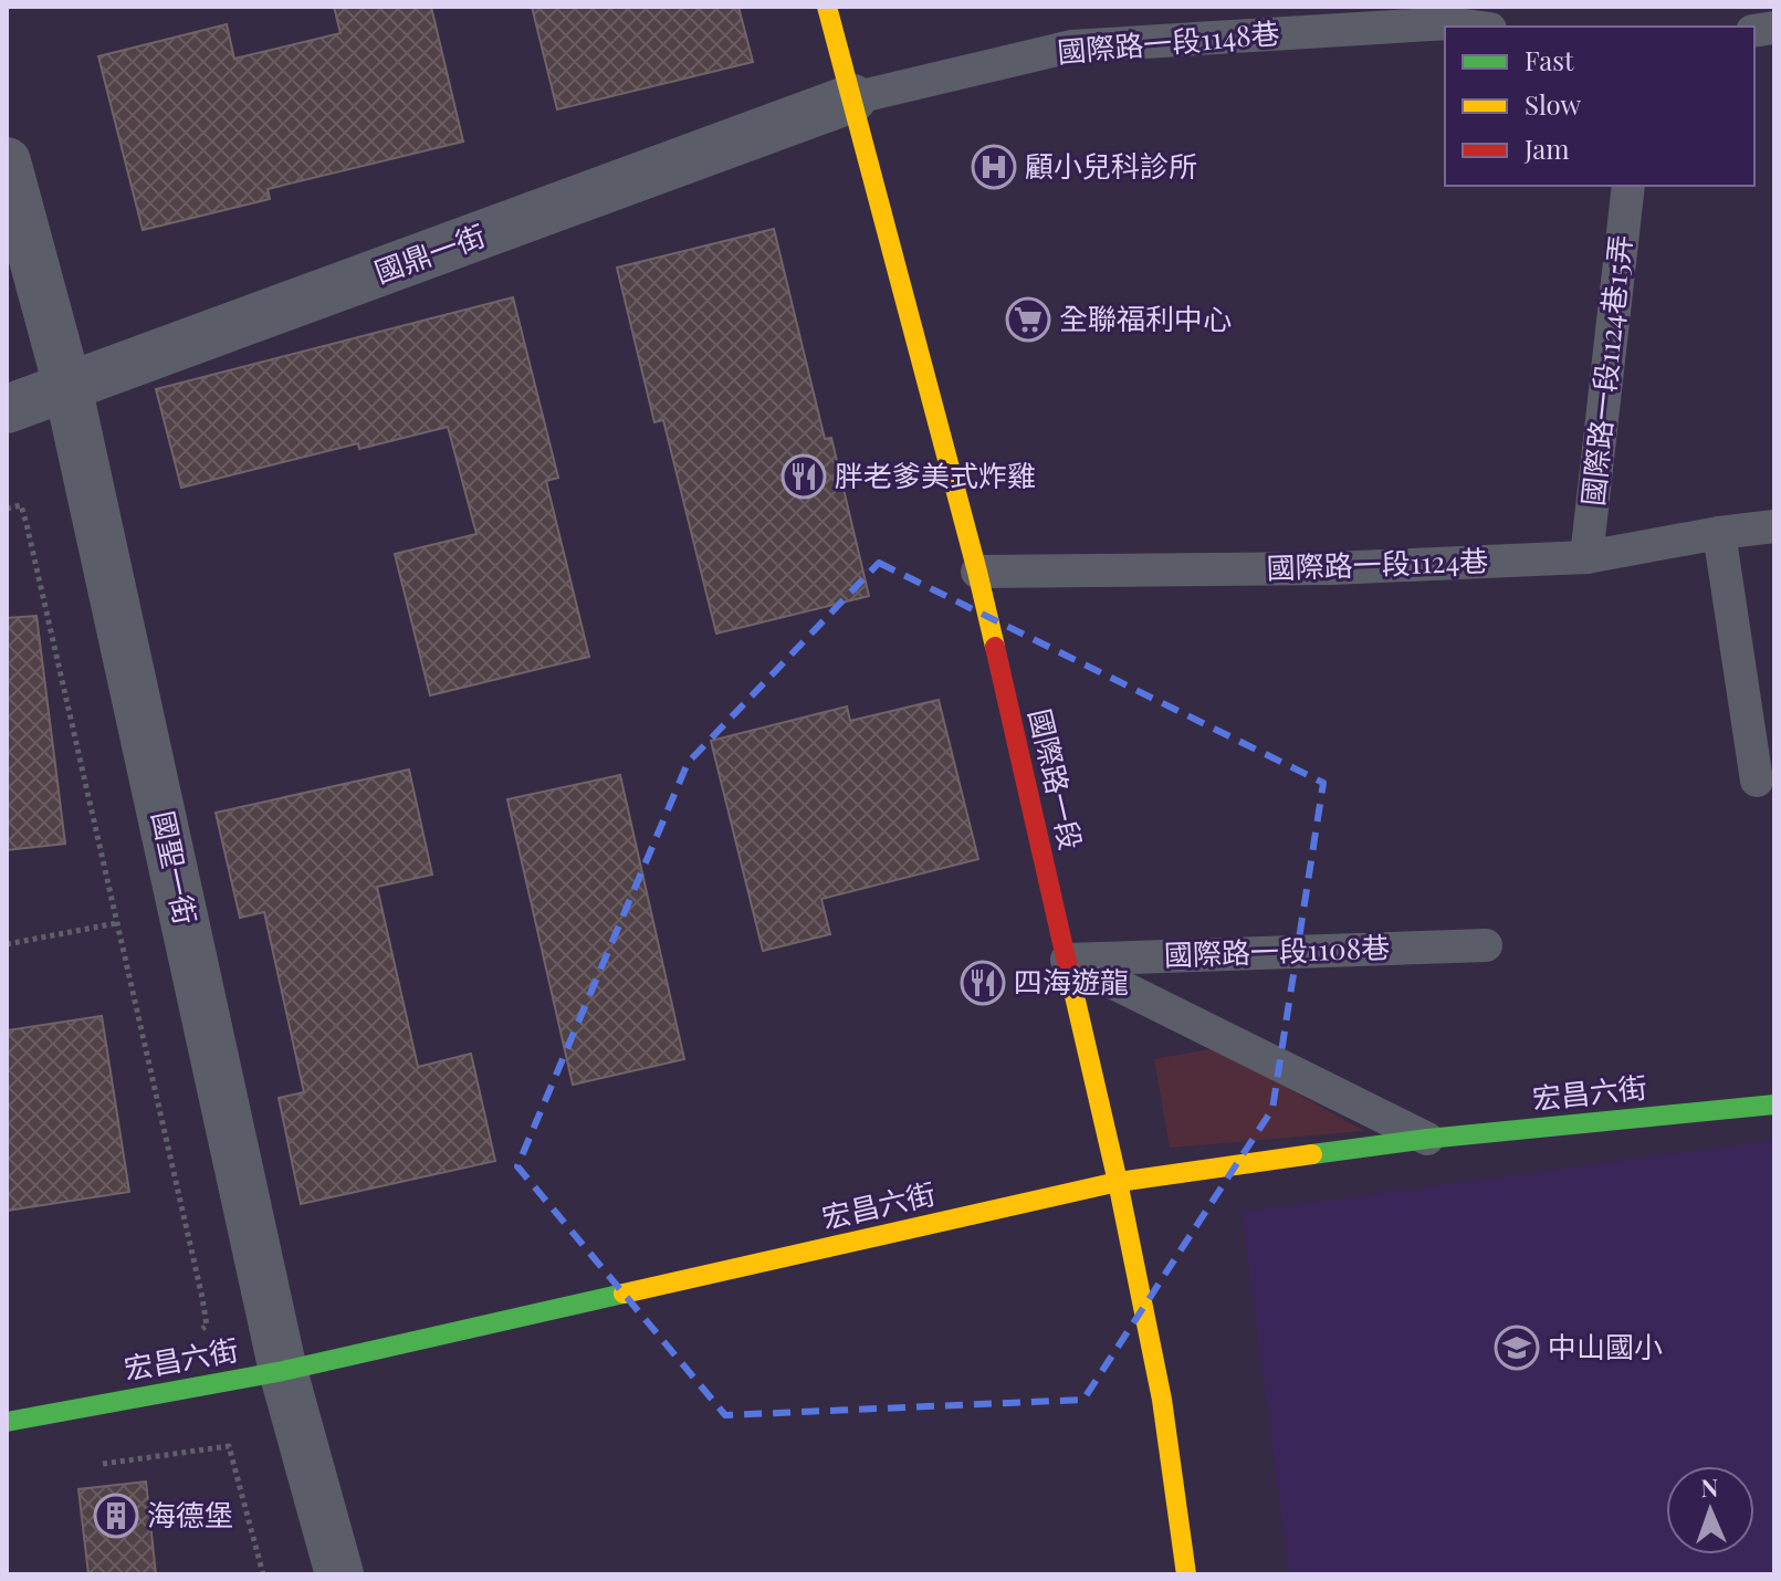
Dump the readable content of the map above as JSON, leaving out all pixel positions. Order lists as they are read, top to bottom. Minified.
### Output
{"streets":{"street":["國鼎一街","國際路一段","國聖一街","宏昌六街"],"lane":["國際路一段1148巷","國際路一段1124巷15弄","國際路一段1124巷","國際路一段1108巷"]},"crossings":[["國際路一段1148巷","國鼎一街"],["國際路一段1148巷","國際路一段"],["國鼎一街","國際路一段"],["國鼎一街","國聖一街"],["國際路一段1124巷15弄","國際路一段1124巷"],["國際路一段1124巷","國際路一段"],["國際路一段","國際路一段1108巷"],["國際路一段","宏昌六街"],["國聖一街","宏昌六街"]],"places":{"hospital":["顧小兒科診所"],"supermarket":["全聯福利中心"],"restaurant":["胖老爹美式炸雞","四海遊龍"],"school or university":["中山國小"],"building":["海德堡"]},"legend":["Fast","Slow","Jam"],"north":"top"}
